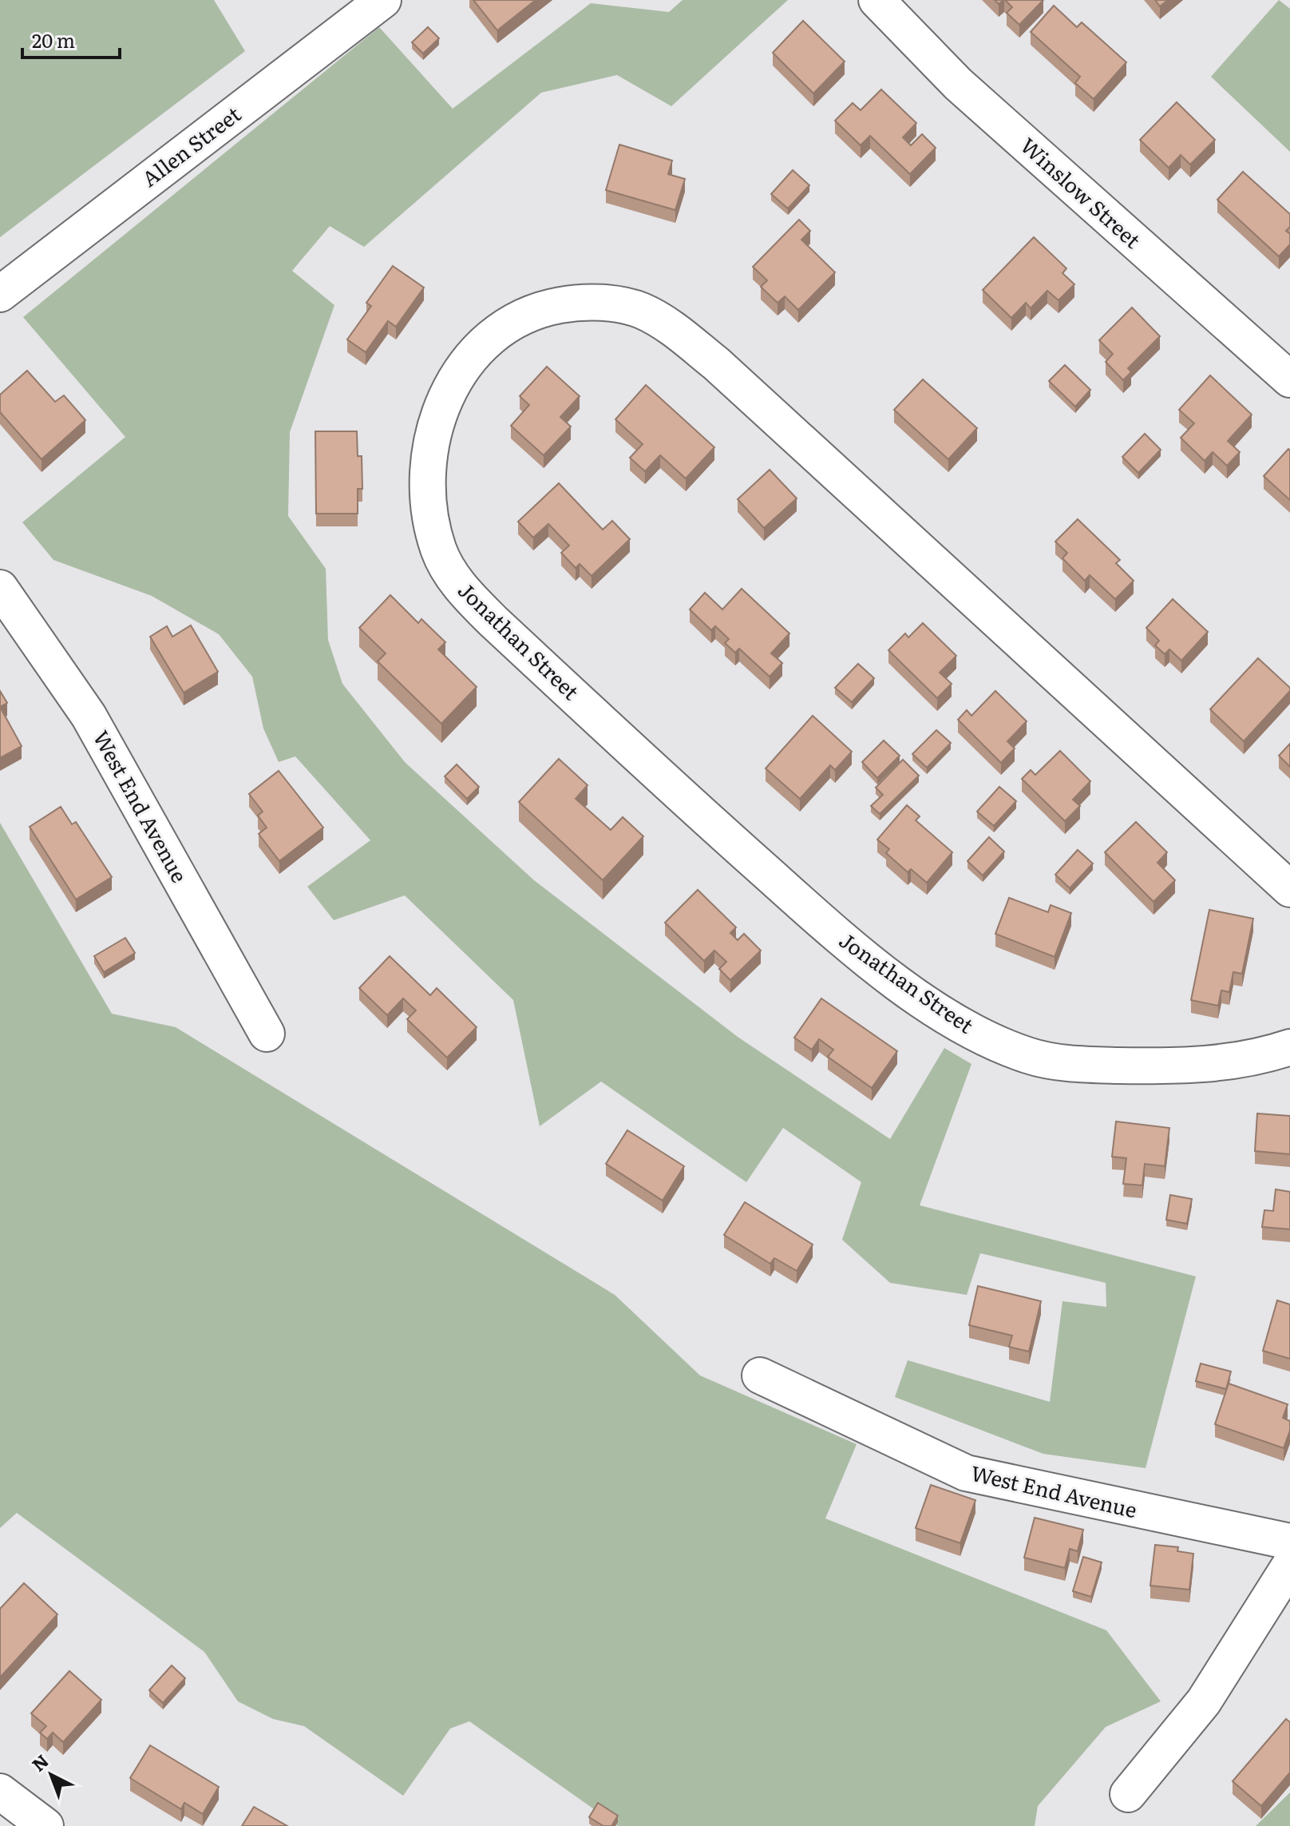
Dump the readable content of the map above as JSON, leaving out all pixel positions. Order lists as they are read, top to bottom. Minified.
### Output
{"streets":{"street":["Allen Street","Winslow Street","Jonathan Street","West End Avenue"]},"scale_bar":"20 m","north":"top left"}
